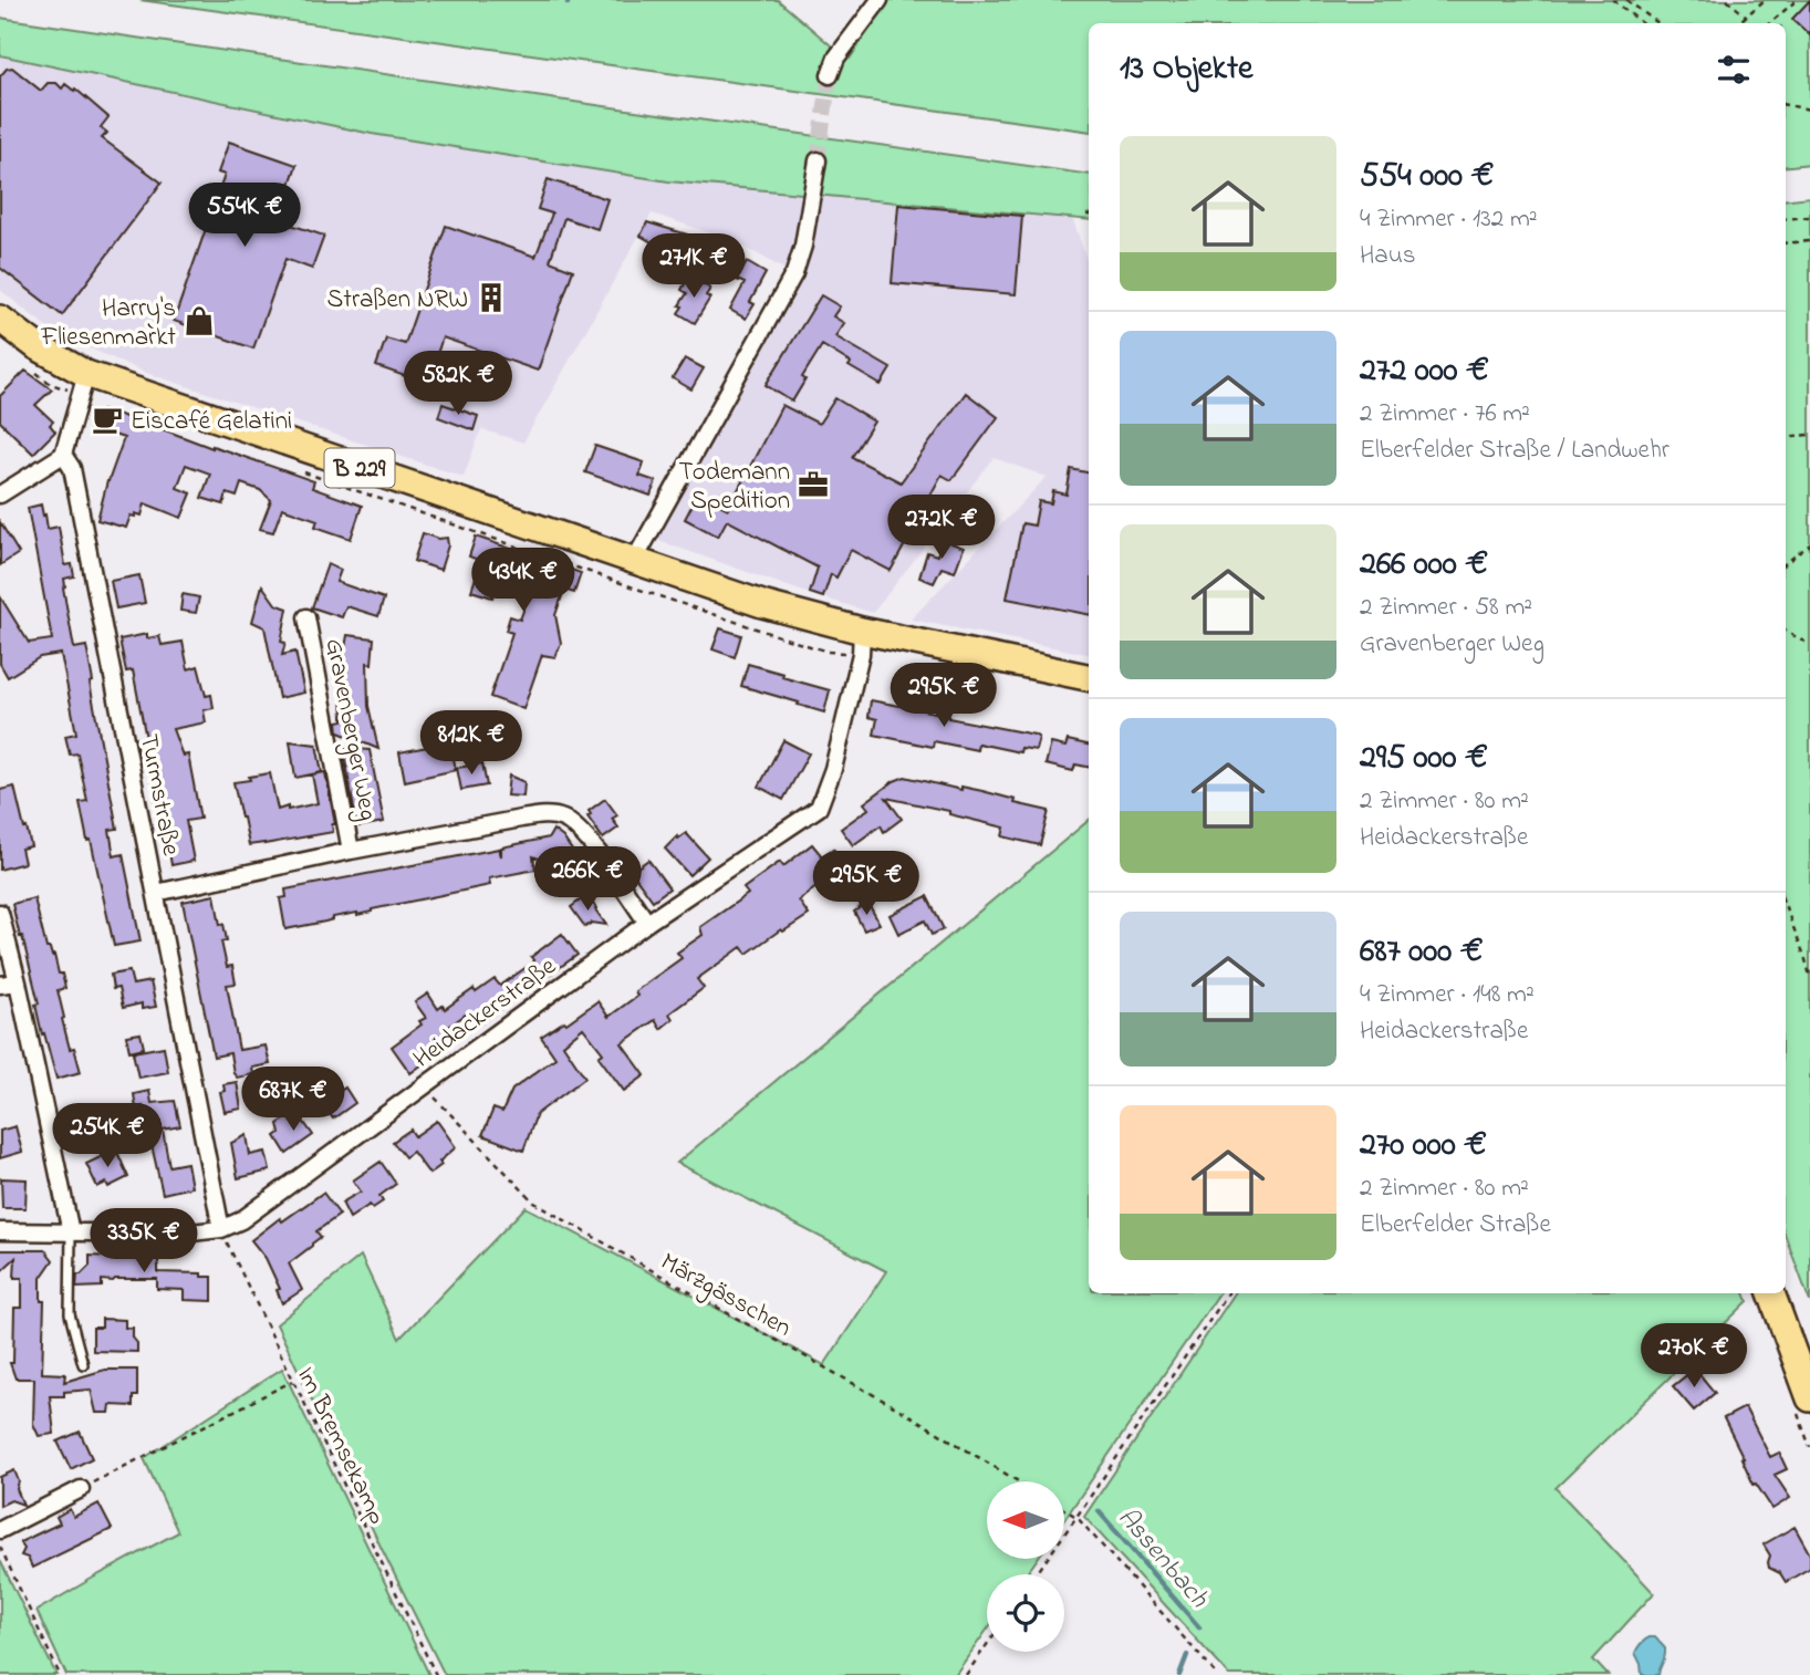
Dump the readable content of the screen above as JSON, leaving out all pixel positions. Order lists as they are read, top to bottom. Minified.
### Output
{"streets":{"main road":["B 229"],"street":["Gravenberger Weg","Turmstraße","Heidackerstraße"],"path":["Märzgässchen","Im Bremsekamp"]},"crossings":[["B 229","Heidackerstraße"],["Gravenberger Weg","Turmstraße"],["Gravenberger Weg","Heidackerstraße"],["Turmstraße","Heidackerstraße"],["Turmstraße","Im Bremsekamp"],["Heidackerstraße","Märzgässchen"],["Heidackerstraße","Im Bremsekamp"]],"water":["Assenbach"],"places":{"building":["Straßen NRW"],"shop":["Harry's Fliesenmarkt"],"cafe":["Eiscafé Gelatini"],"office":["Todemann Spedition"]},"north":"left","page":{"heading":"13 Objekte","list":[{"name":"554 000 €","note":"4 Zimmer · 132 m² · Haus"},{"name":"272 000 €","note":"2 Zimmer · 76 m² · Elberfelder Straße / Landwehr"},{"name":"266 000 €","note":"2 Zimmer · 58 m² · Gravenberger Weg"},{"name":"295 000 €","note":"2 Zimmer · 80 m² · Heidackerstraße"},{"name":"687 000 €","note":"4 Zimmer · 148 m² · Heidackerstraße"},{"name":"270 000 €","note":"2 Zimmer · 80 m² · Elberfelder Straße"}],"price":["554K €","271K €","582K €","272K €","434K €","295K €","812K €","266K €","295K €","687K €","254K €","335K €","270K €"]}}
